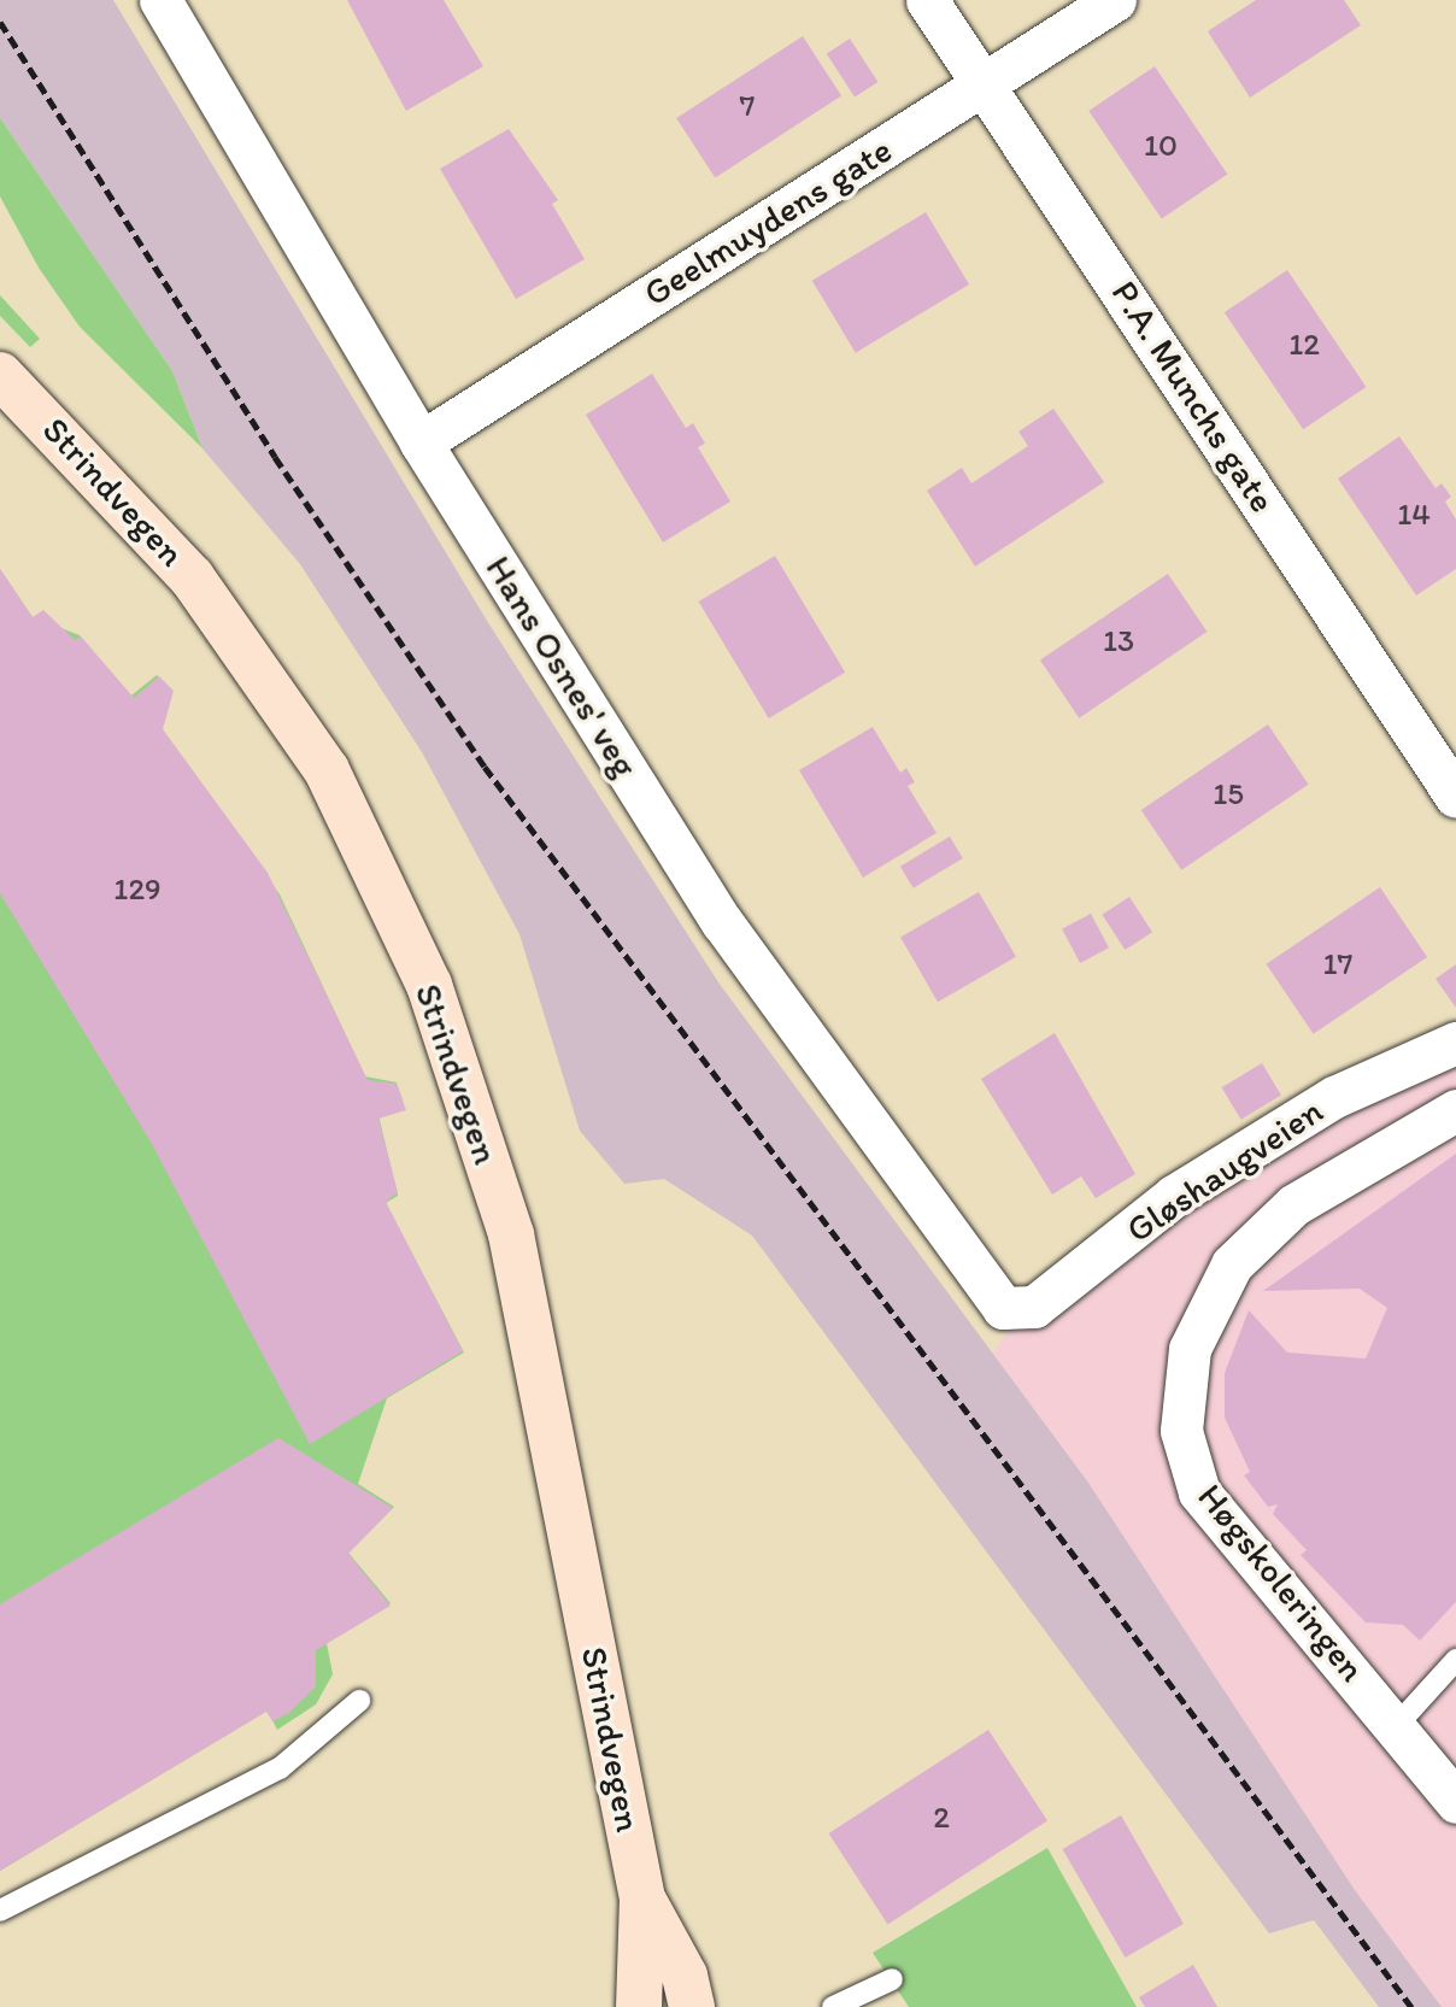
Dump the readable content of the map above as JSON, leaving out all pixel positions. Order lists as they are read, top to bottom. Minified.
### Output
{"streets":{"main road":["Strindvegen"],"street":["Geelmuydens gate","P.A. Munchs gate","Hans Osnes' veg","Gløshaugveien","Høgskoleringen"]},"crossings":[["Geelmuydens gate","P.A. Munchs gate"],["Geelmuydens gate","Hans Osnes' veg"],["Hans Osnes' veg","Gløshaugveien"]],"house_numbers":["7","10","12","14","13","15","129","17","2"]}
